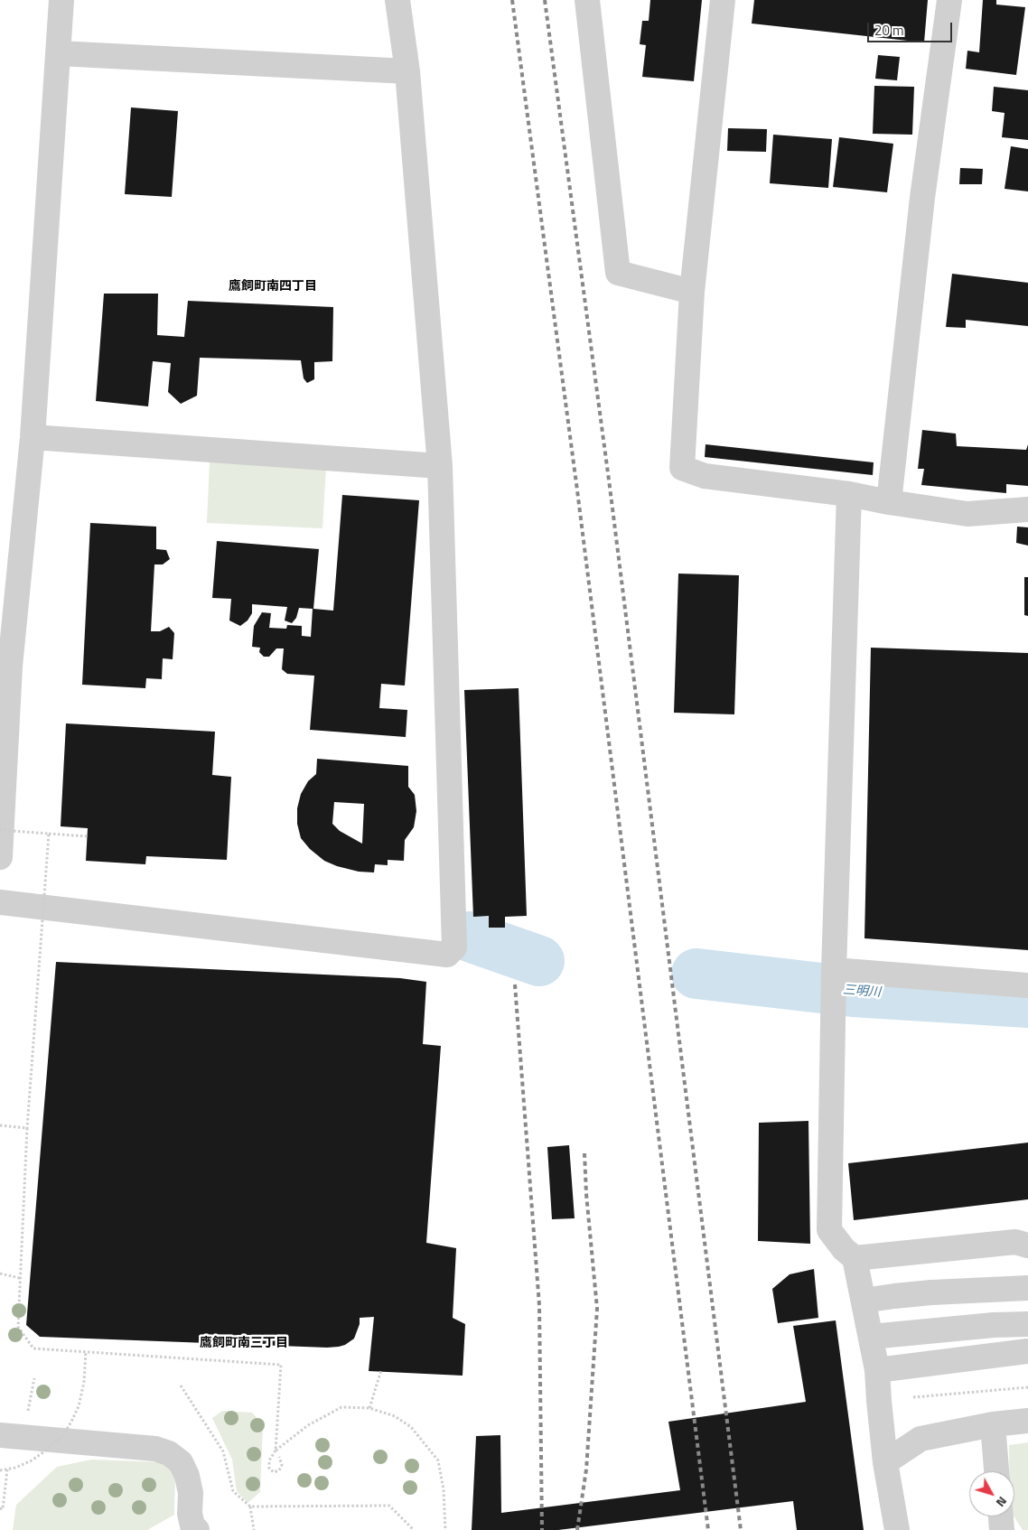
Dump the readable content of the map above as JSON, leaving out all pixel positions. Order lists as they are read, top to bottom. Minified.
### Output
{"districts":["鷹飼町南四丁目","鷹飼町南三丁目"],"water":["三明川"],"scale_bar":"20 m","north":"bottom right"}
